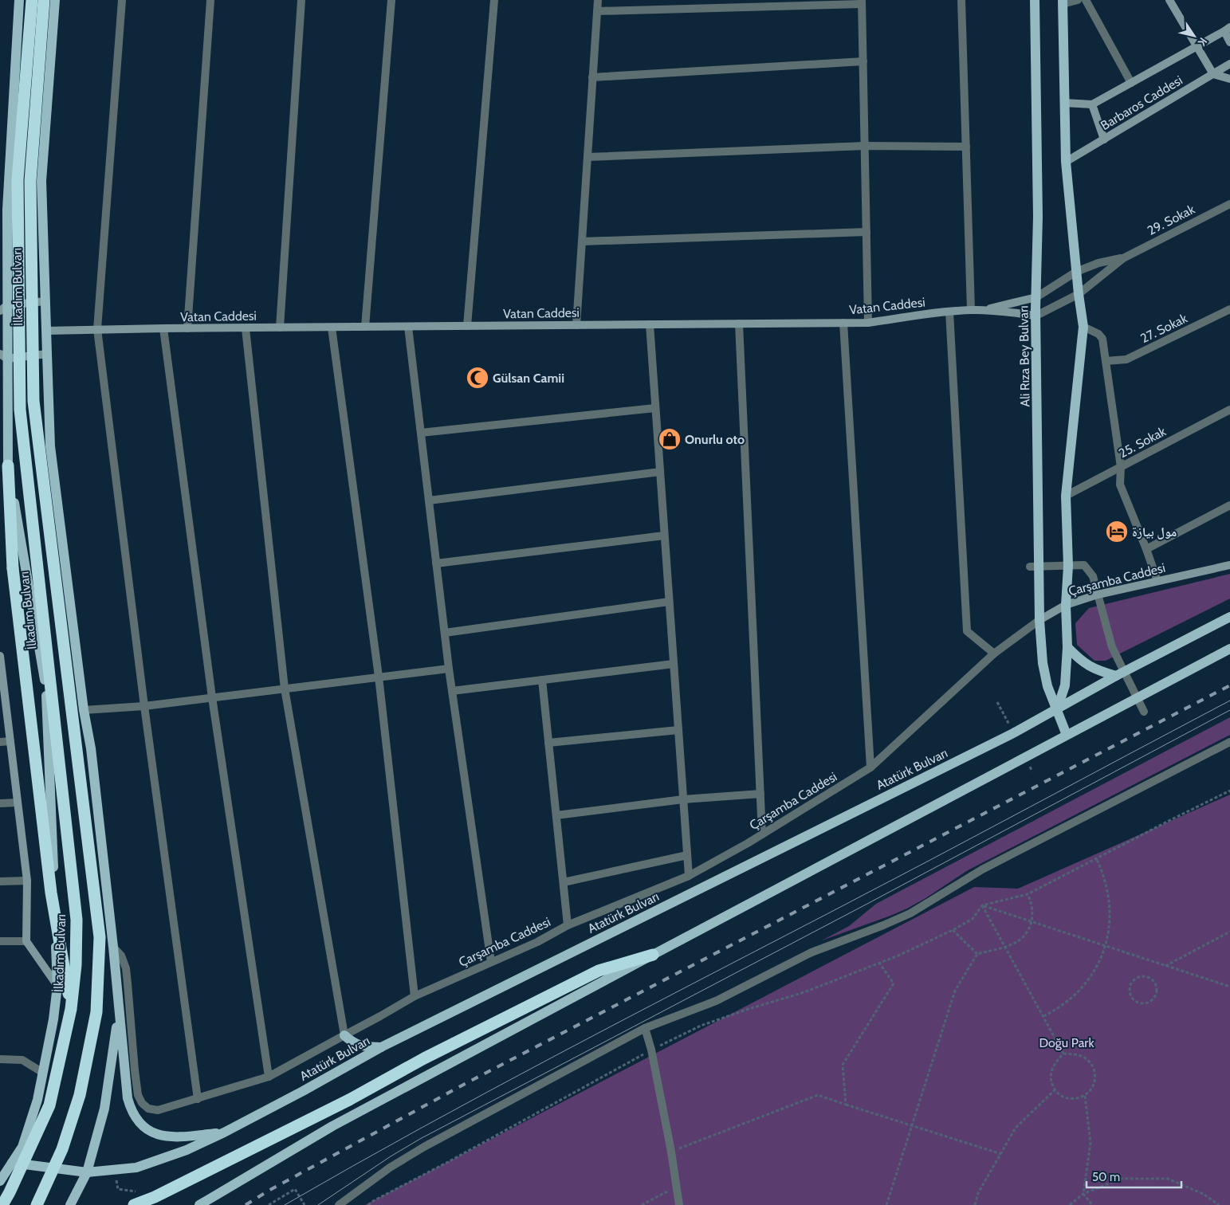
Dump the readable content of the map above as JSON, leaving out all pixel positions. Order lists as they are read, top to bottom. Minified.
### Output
{"streets":{"highway":["İlkadım Bulvarı"],"main road":["Barbaros Caddesi","Vatan Caddesi","Ali Rıza Bey Bulvarı","Çarşamba Caddesi","Atatürk Bulvarı"],"street":["29. Sokak","27. Sokak","25. Sokak"]},"crossings":[["İlkadım Bulvarı","Vatan Caddesi"],["İlkadım Bulvarı","Çarşamba Caddesi"],["İlkadım Bulvarı","Atatürk Bulvarı"],["Vatan Caddesi","Ali Rıza Bey Bulvarı"],["Ali Rıza Bey Bulvarı","Çarşamba Caddesi"],["Ali Rıza Bey Bulvarı","Atatürk Bulvarı"]],"parks":["Doğu Park"],"places":{"mosque":["Gülsan Camii"],"shop":["Onurlu oto"],"hotel":["مول بيازة"]},"scale_bar":"50 m","north":"bottom right"}
